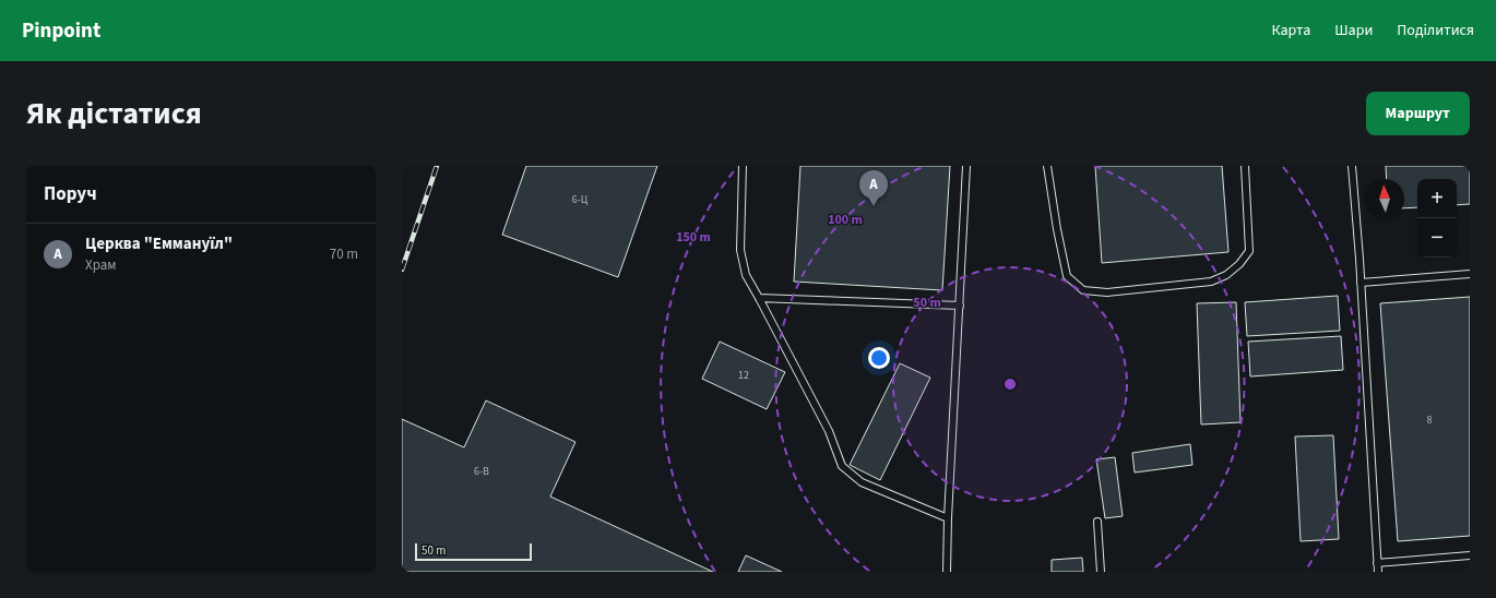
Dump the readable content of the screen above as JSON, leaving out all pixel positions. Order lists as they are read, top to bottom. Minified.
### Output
{"house_numbers":["6-Ц","12","8","6-В"],"scale_bar":"50 m","north":"top","page":{"header":"Pinpoint","nav":["Карта","Шари","Поділитися"],"title":"Як дістатися","buttons":"Маршрут","heading":"Поруч","pins":"A","map_buttons":["+","−"],"list":[{"mark":"A","name":"Церква \"Еммануїл\"","note":"Храм","value":"70 m"}],"scale":"50 m"},"rings":["100 m","150 m","50 m"]}
